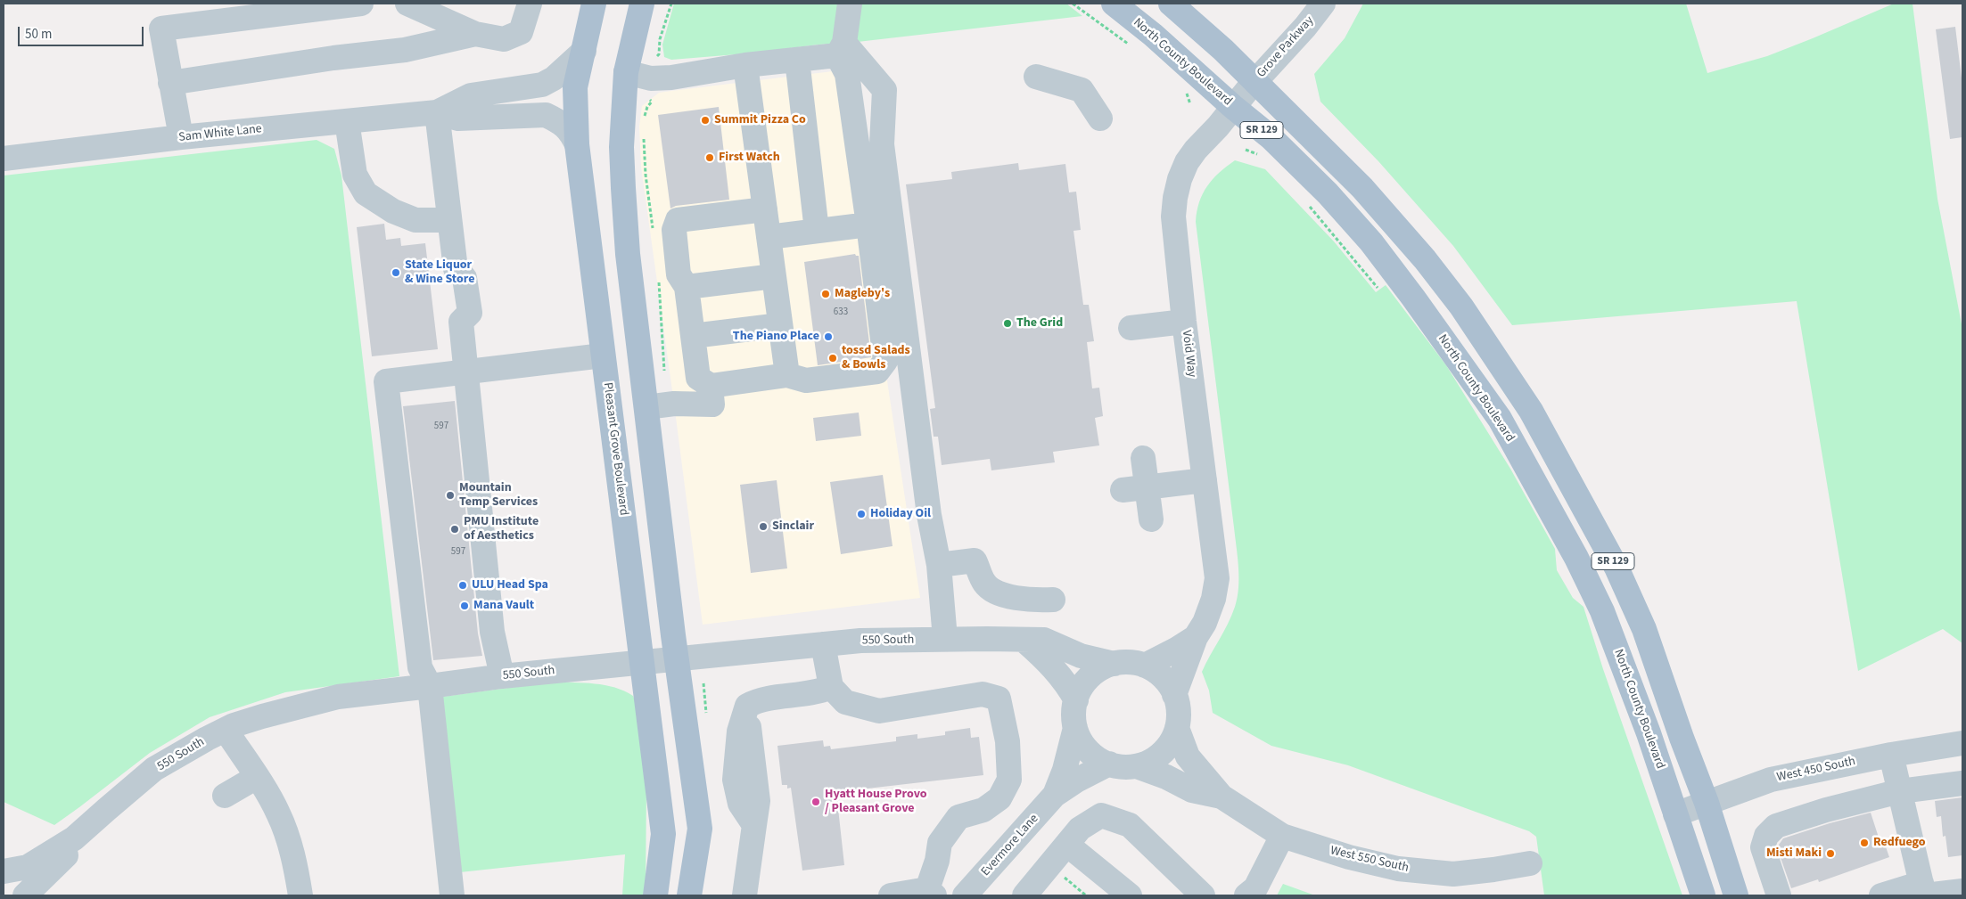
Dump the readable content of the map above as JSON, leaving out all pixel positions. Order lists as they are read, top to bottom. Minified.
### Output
{"streets":{"main road":["North County Boulevard","SR 129","Pleasant Grove Boulevard"],"street":["Grove Parkway","Sam White Lane","Void Way","550 South","West 450 South","Evermore Lane","West 550 South"]},"crossings":[["Grove Parkway","North County Boulevard"],["Grove Parkway","Void Way"],["North County Boulevard","Void Way"],["North County Boulevard","West 450 South"],["Sam White Lane","Pleasant Grove Boulevard"],["Void Way","550 South"],["Pleasant Grove Boulevard","550 South"]],"places":["Summit Pizza Co","First Watch","State Liquor & Wine Store","Magleby's","The Grid","The Piano Place","tossd Salads & Bowls","Mountain Temp Services","Holiday Oil","Sinclair","PMU Institute of Aesthetics","ULU Head Spa","Mana Vault","Hyatt House Provo / Pleasant Grove","Redfuego","Misti Maki"],"house_numbers":["633","597","597"],"scale_bar":"50 m"}
